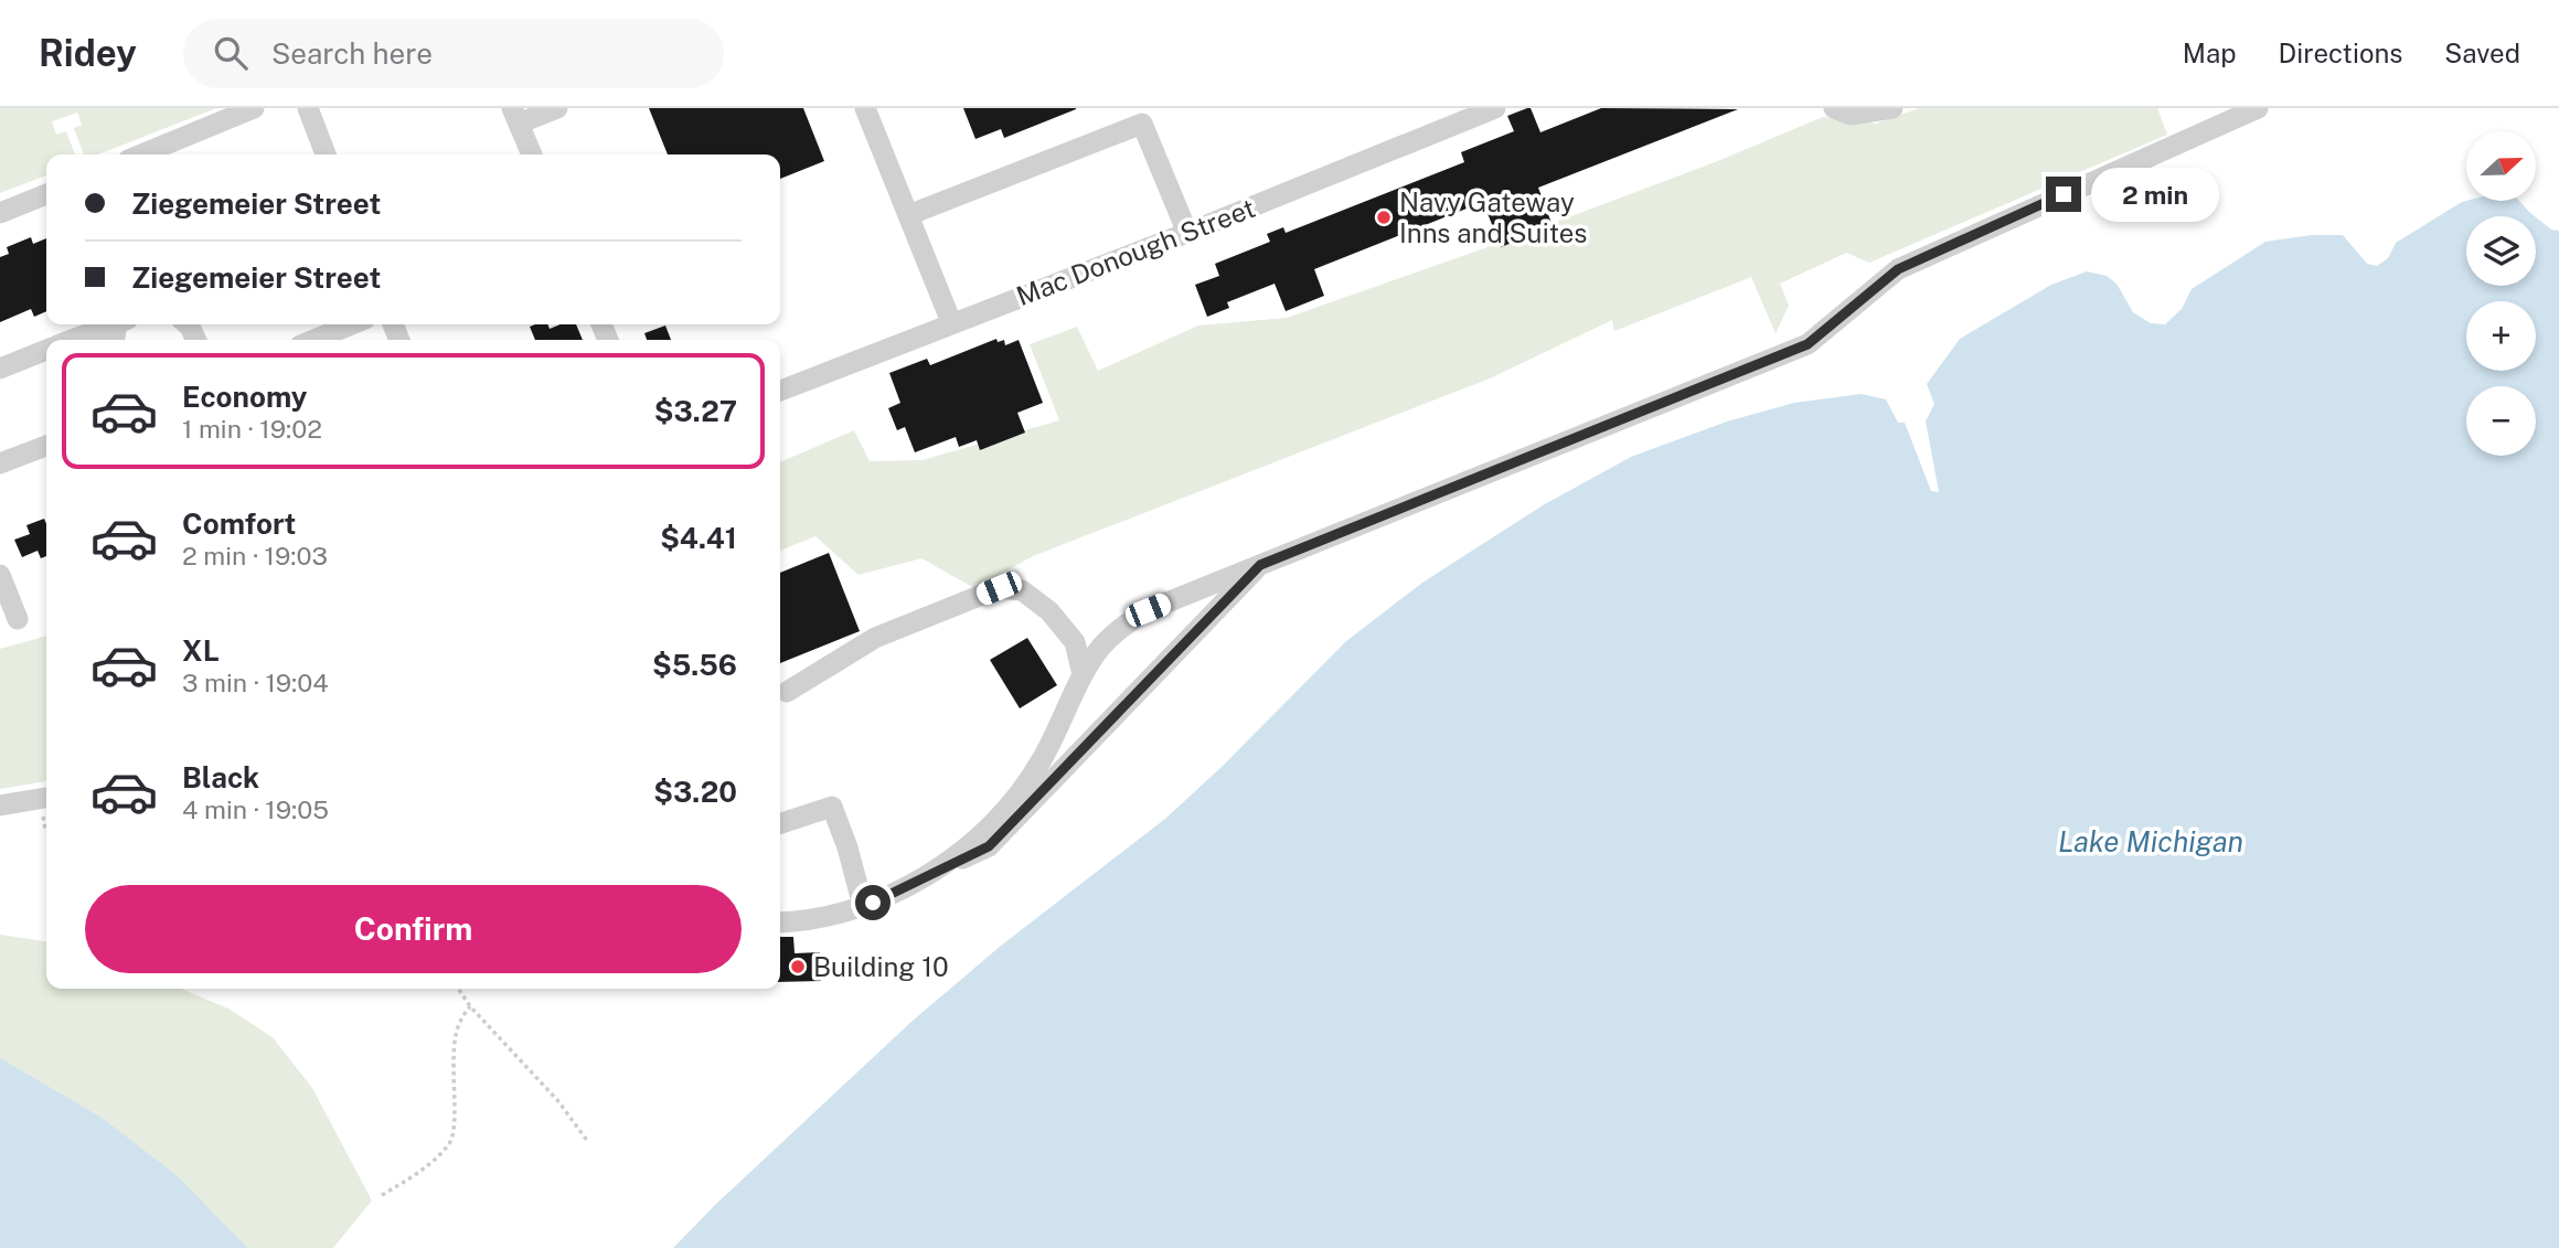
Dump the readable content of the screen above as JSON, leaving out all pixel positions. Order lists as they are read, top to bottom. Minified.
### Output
{"streets":{"street":["Mac Donough Street"]},"water":["Lake Michigan"],"places":["Navy Gateway Inns and Suites","Building 10"],"north":"right","page":{"header":"Ridey","search":"Search here","nav":["Map","Directions","Saved"],"map_buttons":["+","−"],"banner":["Ziegemeier Street","Ziegemeier Street"],"bubble":"2 min","list":[{"name":"Economy","note":"1 min · 19:02","value":"$3.27"},{"name":"Comfort","note":"2 min · 19:03","value":"$4.41"},{"name":"XL","note":"3 min · 19:04","value":"$5.56"},{"name":"Black","note":"4 min · 19:05","value":"$3.20"}],"buttons":"Confirm"}}
